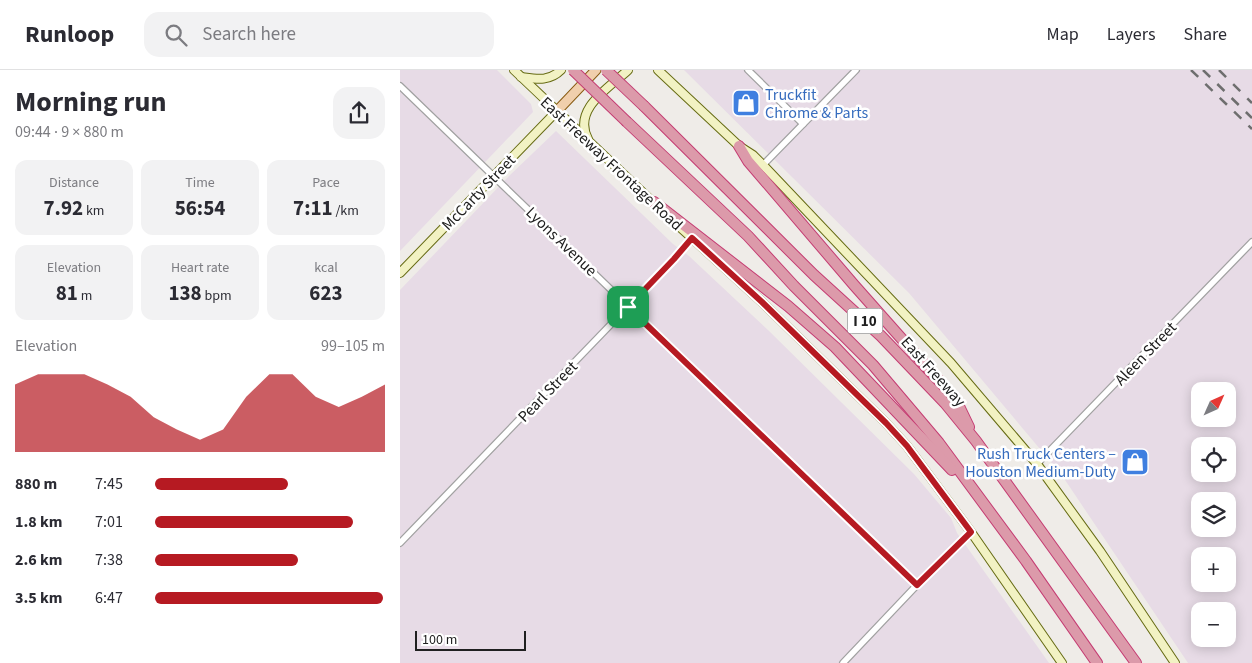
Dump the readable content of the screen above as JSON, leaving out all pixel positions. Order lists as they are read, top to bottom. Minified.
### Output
{"streets":{"highway":["I 10","East Freeway"],"main road":["East Freeway Frontage Road","McCarty Street"],"street":["Lyons Avenue","Aleen Street","Pearl Street"]},"crossings":[["East Freeway Frontage Road","McCarty Street"],["East Freeway Frontage Road","Pearl Street"],["McCarty Street","Lyons Avenue"],["Lyons Avenue","Pearl Street"]],"places":{"shop":["Truckfit Chrome & Parts","Rush Truck Centers – Houston Medium-Duty"]},"scale_bar":"100 m","north":"top right","page":{"header":"Runloop","search":"Search here","nav":["Map","Layers","Share"],"heading":["Morning run","09:44 · 9 × 880 m"],"stats":[["Distance","7.92 km"],["Time","56:54"],["Pace","7:11 /km"],["Elevation","81 m"],["Heart rate","138 bpm"],["kcal","623"]],"chart":["Elevation","99–105 m"],"map_buttons":["+","−"],"list":[{"name":"880 m","note":"7:45"},{"name":"1.8 km","note":"7:01"},{"name":"2.6 km","note":"7:38"},{"name":"3.5 km","note":"6:47"}],"scale":"100 m"}}
